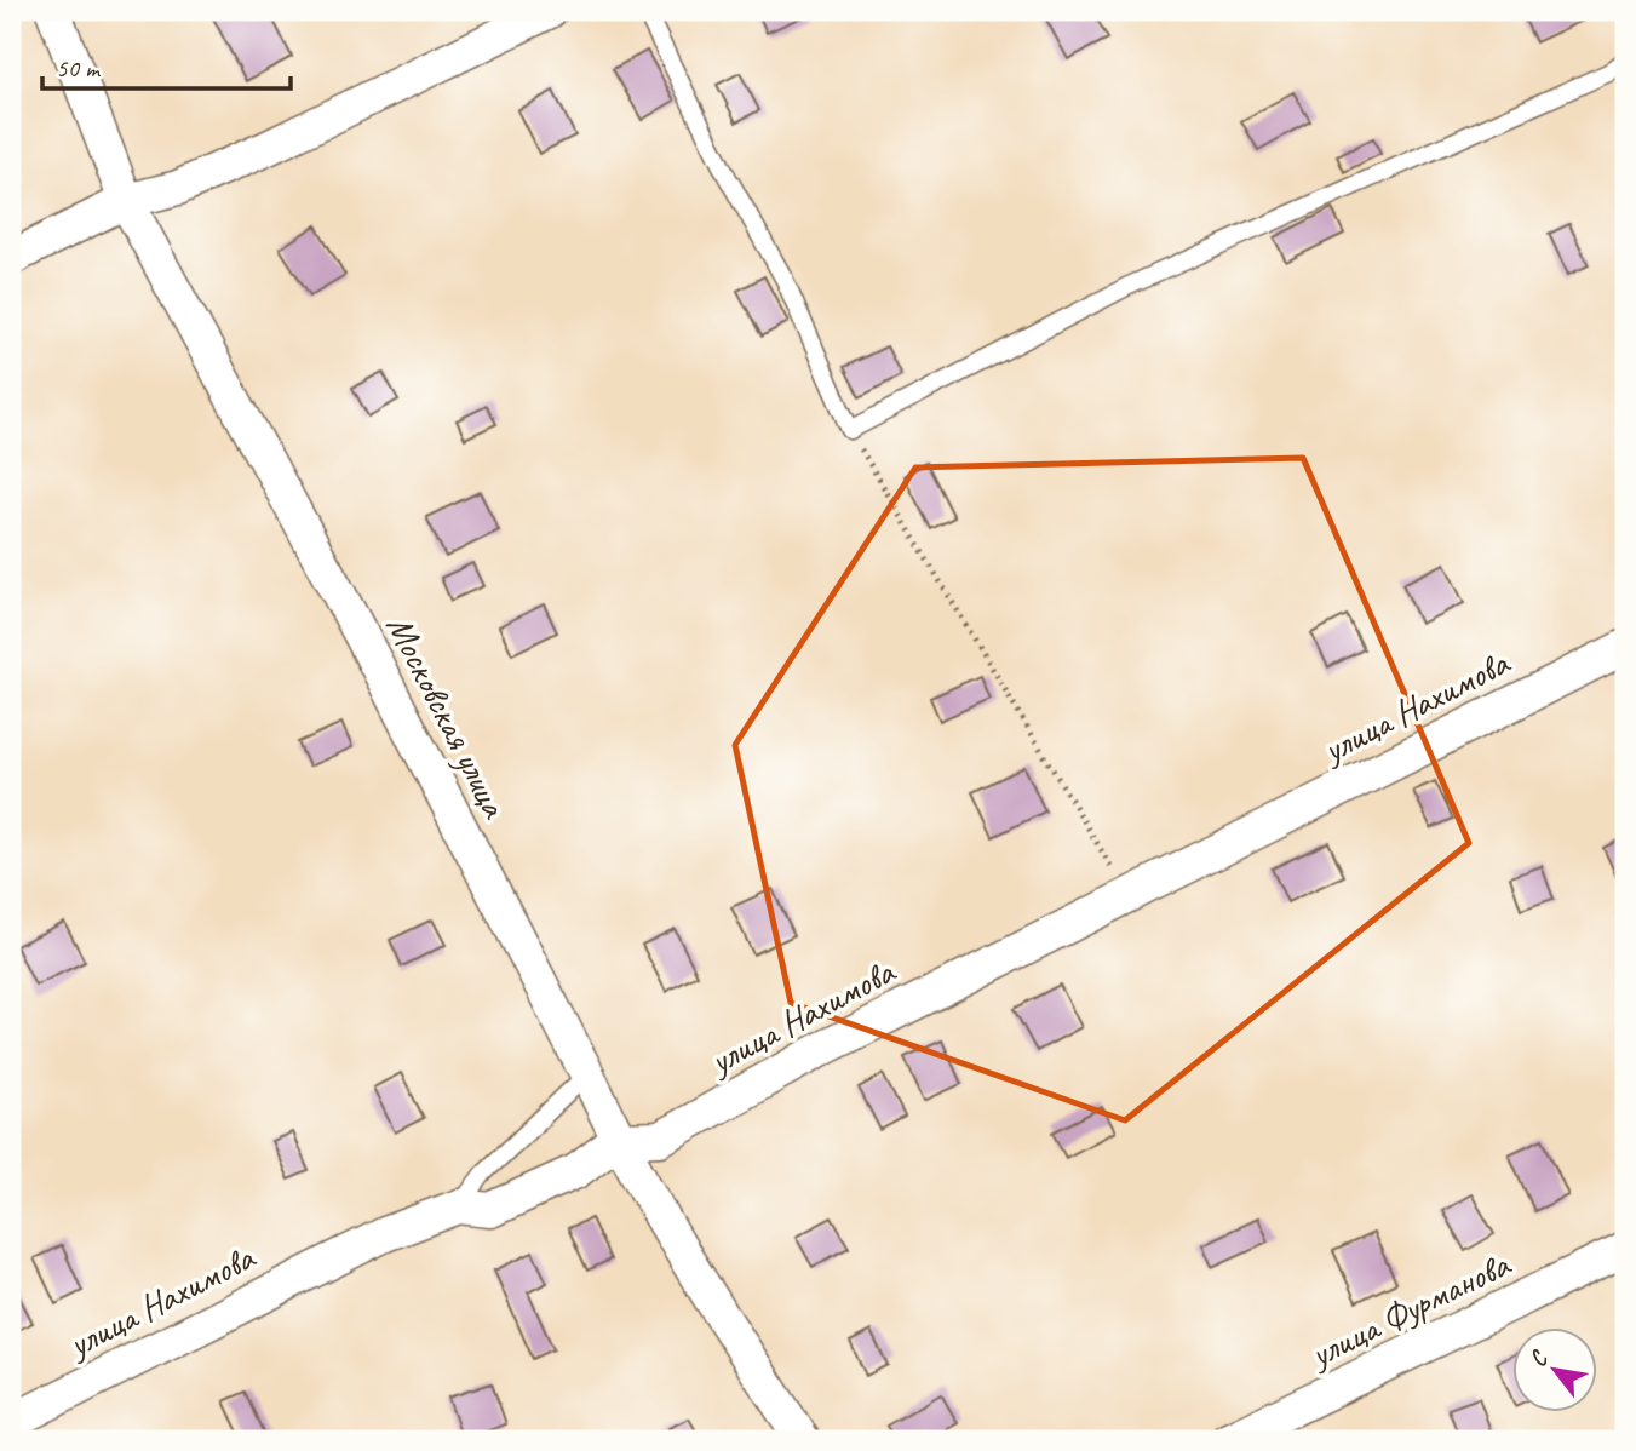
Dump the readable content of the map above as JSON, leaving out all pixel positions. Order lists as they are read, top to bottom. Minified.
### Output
{"streets":{"street":["улица Нахимова","Московская улица","улица Фурманова"]},"crossings":[["улица Нахимова","Московская улица"]],"scale_bar":"50 m","north":"top left"}
